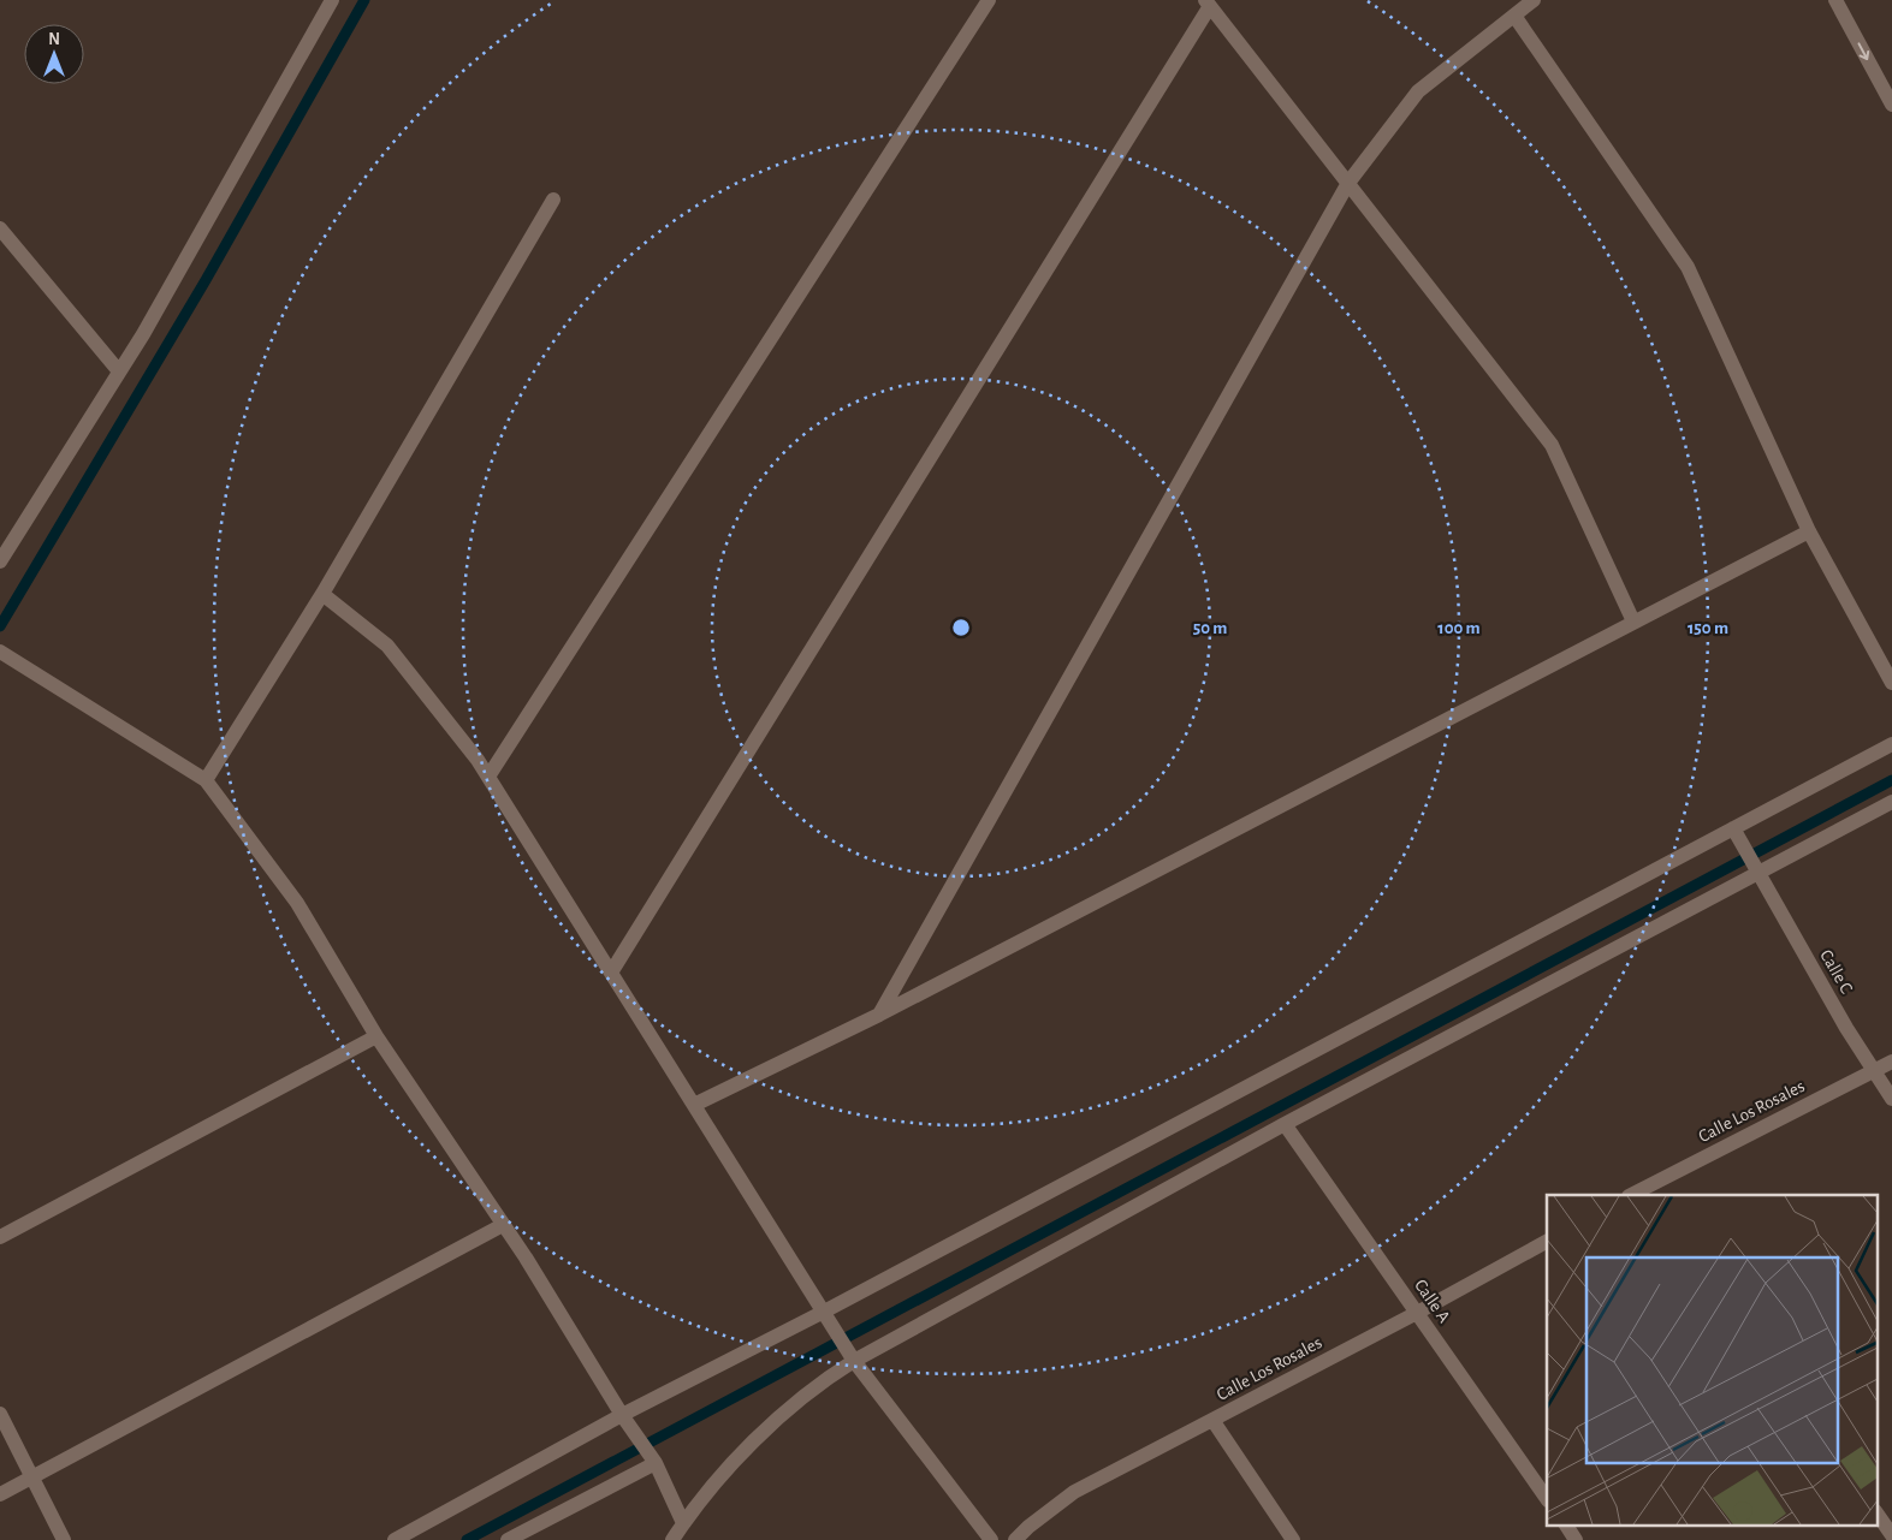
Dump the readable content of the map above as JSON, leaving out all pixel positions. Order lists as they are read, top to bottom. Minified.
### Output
{"streets":{"street":["Calle C","Calle Los Rosales","Calle A"]},"crossings":[["Calle C","Calle Los Rosales"],["Calle Los Rosales","Calle A"]],"north":"top","rings":["50 m","100 m","150 m"]}
